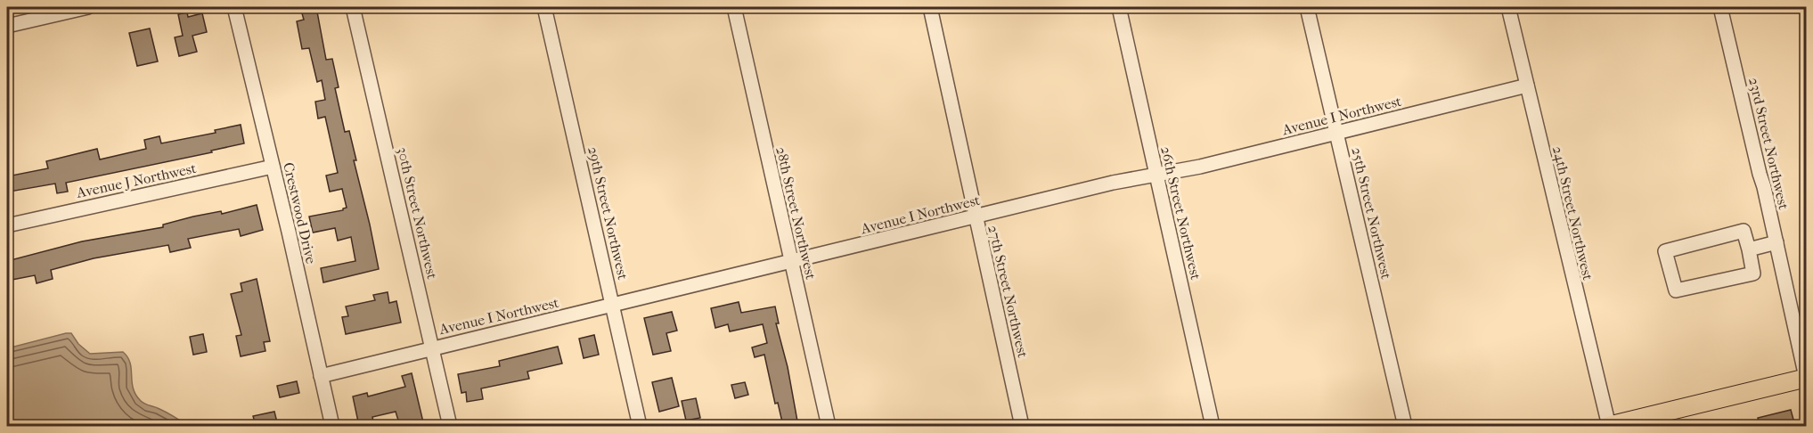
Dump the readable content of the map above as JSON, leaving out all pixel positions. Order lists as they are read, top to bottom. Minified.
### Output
{"streets":{"street":["Avenue I Northwest","23rd Street Northwest","Avenue J Northwest","Crestwood Drive","30th Street Northwest","29th Street Northwest","28th Street Northwest","26th Street Northwest","25th Street Northwest","24th Street Northwest","27th Street Northwest"]},"crossings":[["Avenue I Northwest","Crestwood Drive"],["Avenue I Northwest","30th Street Northwest"],["Avenue I Northwest","29th Street Northwest"],["Avenue I Northwest","28th Street Northwest"],["Avenue I Northwest","26th Street Northwest"],["Avenue I Northwest","25th Street Northwest"],["Avenue I Northwest","24th Street Northwest"],["Avenue I Northwest","27th Street Northwest"],["Avenue J Northwest","Crestwood Drive"]]}
